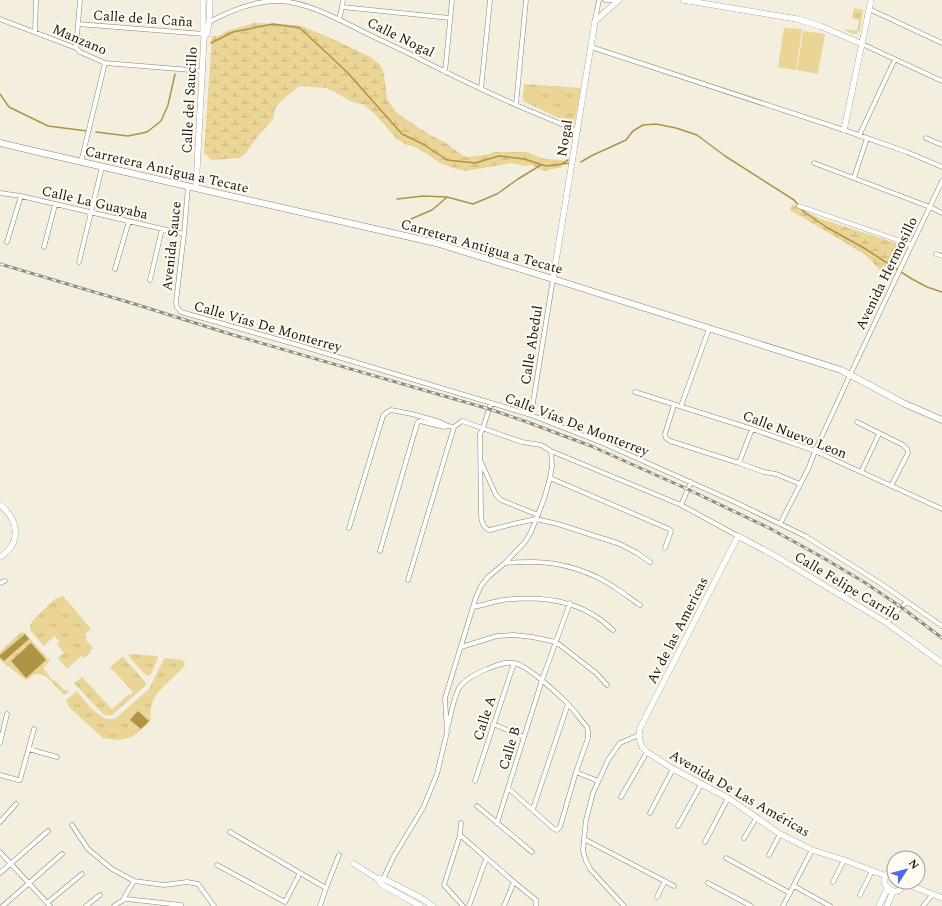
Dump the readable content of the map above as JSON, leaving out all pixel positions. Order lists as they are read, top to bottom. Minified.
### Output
{"streets":{"main road":["Carretera Antigua a Tecate"],"street":["Calle de la Caña","Calle Nogal","Manzano","Calle del Saucillo","Nogal","Calle La Guayaba","Avenida Sauce","Avenida Hermosillo","Calle Vías De Monterrey","Calle Abedul","Calle Nuevo Leon","Calle Felipe Carrilo","Av de las Americas","Calle A","Calle B","Avenida De Las Américas"]},"crossings":[["Calle de la Caña","Calle del Saucillo"],["Calle Nogal","Calle del Saucillo"],["Calle Nogal","Nogal"],["Manzano","Calle del Saucillo"],["Calle del Saucillo","Carretera Antigua a Tecate"],["Nogal","Carretera Antigua a Tecate"],["Nogal","Calle Abedul"],["Carretera Antigua a Tecate","Avenida Sauce"],["Carretera Antigua a Tecate","Avenida Hermosillo"],["Carretera Antigua a Tecate","Calle Abedul"],["Calle La Guayaba","Avenida Sauce"],["Avenida Sauce","Calle Vías De Monterrey"],["Avenida Hermosillo","Calle Vías De Monterrey"],["Avenida Hermosillo","Calle Nuevo Leon"],["Calle Vías De Monterrey","Calle Abedul"],["Calle Felipe Carrilo","Av de las Americas"]],"north":"top right"}
